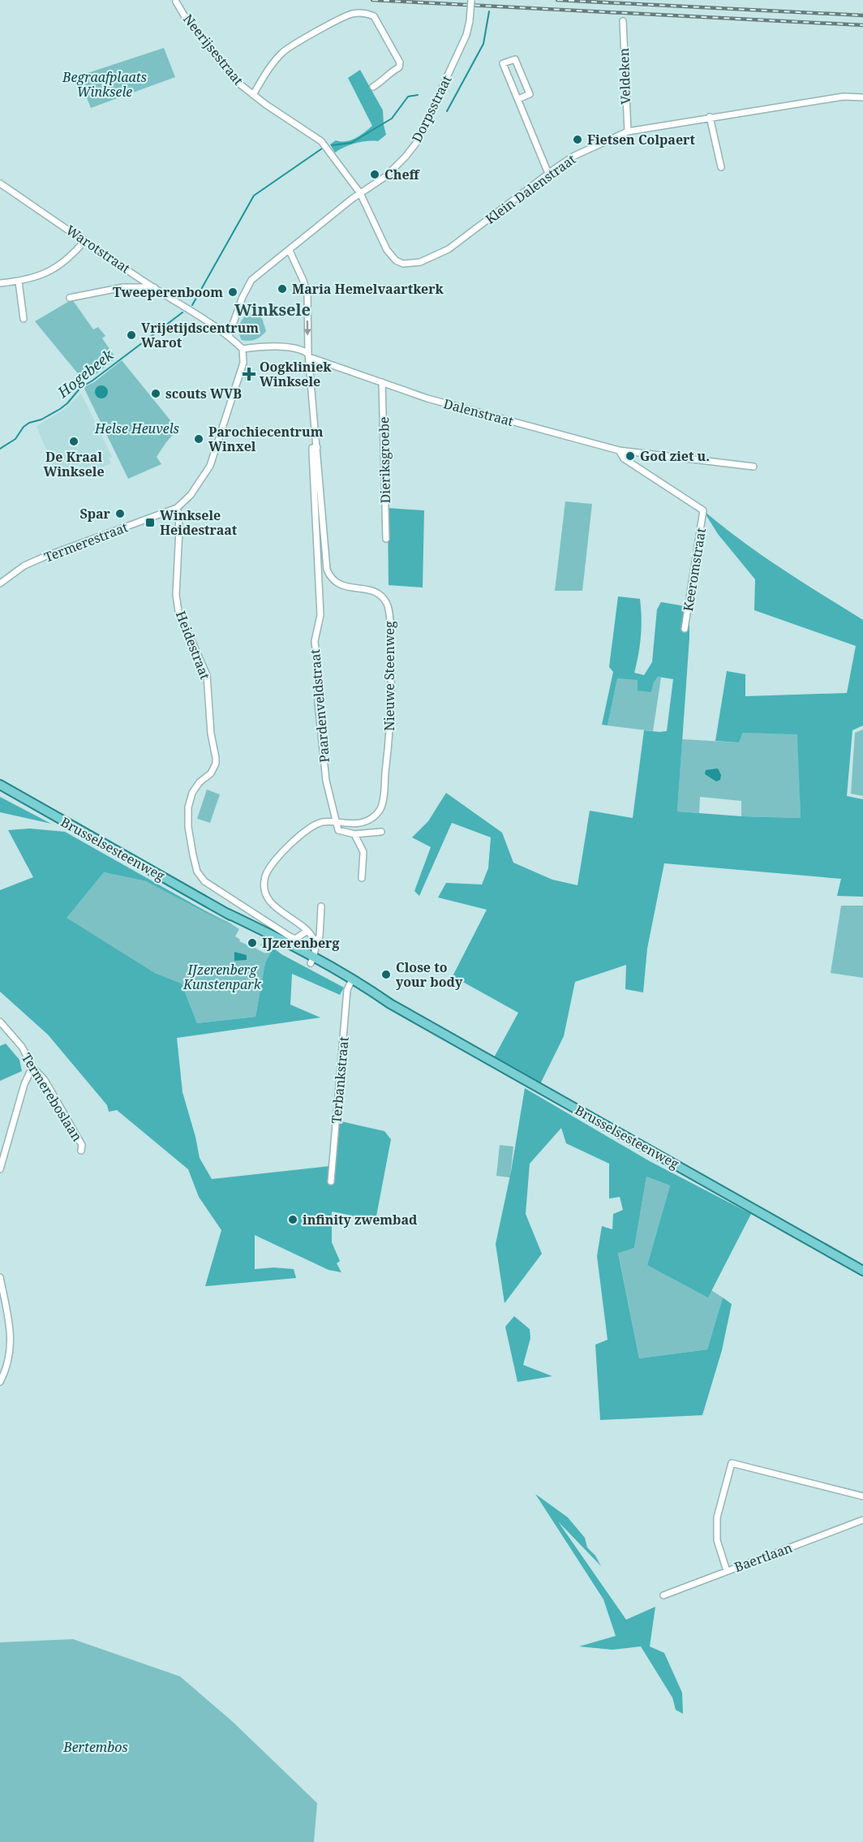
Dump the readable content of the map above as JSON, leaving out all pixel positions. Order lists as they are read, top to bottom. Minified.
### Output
{"streets":{"main road":["Brusselsesteenweg"],"street":["Neerijsestraat","Veldeken","Dorpsstraat","Klein Dalenstraat","Warotstraat","Dalenstraat","Dieriksgroebe","Termerestraat","Keeromstraat","Heidestraat","Nieuwe Steenweg","Paardenveldstraat","Terbankstraat","Termereboslaan","Baertlaan"]},"crossings":[["Neerijsestraat","Dorpsstraat"],["Neerijsestraat","Klein Dalenstraat"],["Veldeken","Klein Dalenstraat"],["Dorpsstraat","Klein Dalenstraat"],["Dorpsstraat","Warotstraat"],["Warotstraat","Dalenstraat"],["Dalenstraat","Dieriksgroebe"],["Dalenstraat","Keeromstraat"],["Dalenstraat","Nieuwe Steenweg"],["Termerestraat","Heidestraat"],["Heidestraat","Nieuwe Steenweg"],["Nieuwe Steenweg","Paardenveldstraat"],["Brusselsesteenweg","Terbankstraat"]],"districts":["Winksele"],"water":["Hogebeek"],"parks":["Begraafplaats Winksele","Helse Heuvels","IJzerenberg Kunstenpark","Bertembos"],"places":{"other":["Fietsen Colpaert","Cheff","Maria Hemelvaartkerk","Tweeperenboom","Vrijetijdscentrum Warot","scouts WVB","Parochiecentrum Winxel","De Kraal Winksele","God ziet u.","Spar","IJzerenberg","Close to your body","infinity zwembad"],"health":["Oogkliniek Winksele"],"transit":["Winksele Heidestraat"]}}
